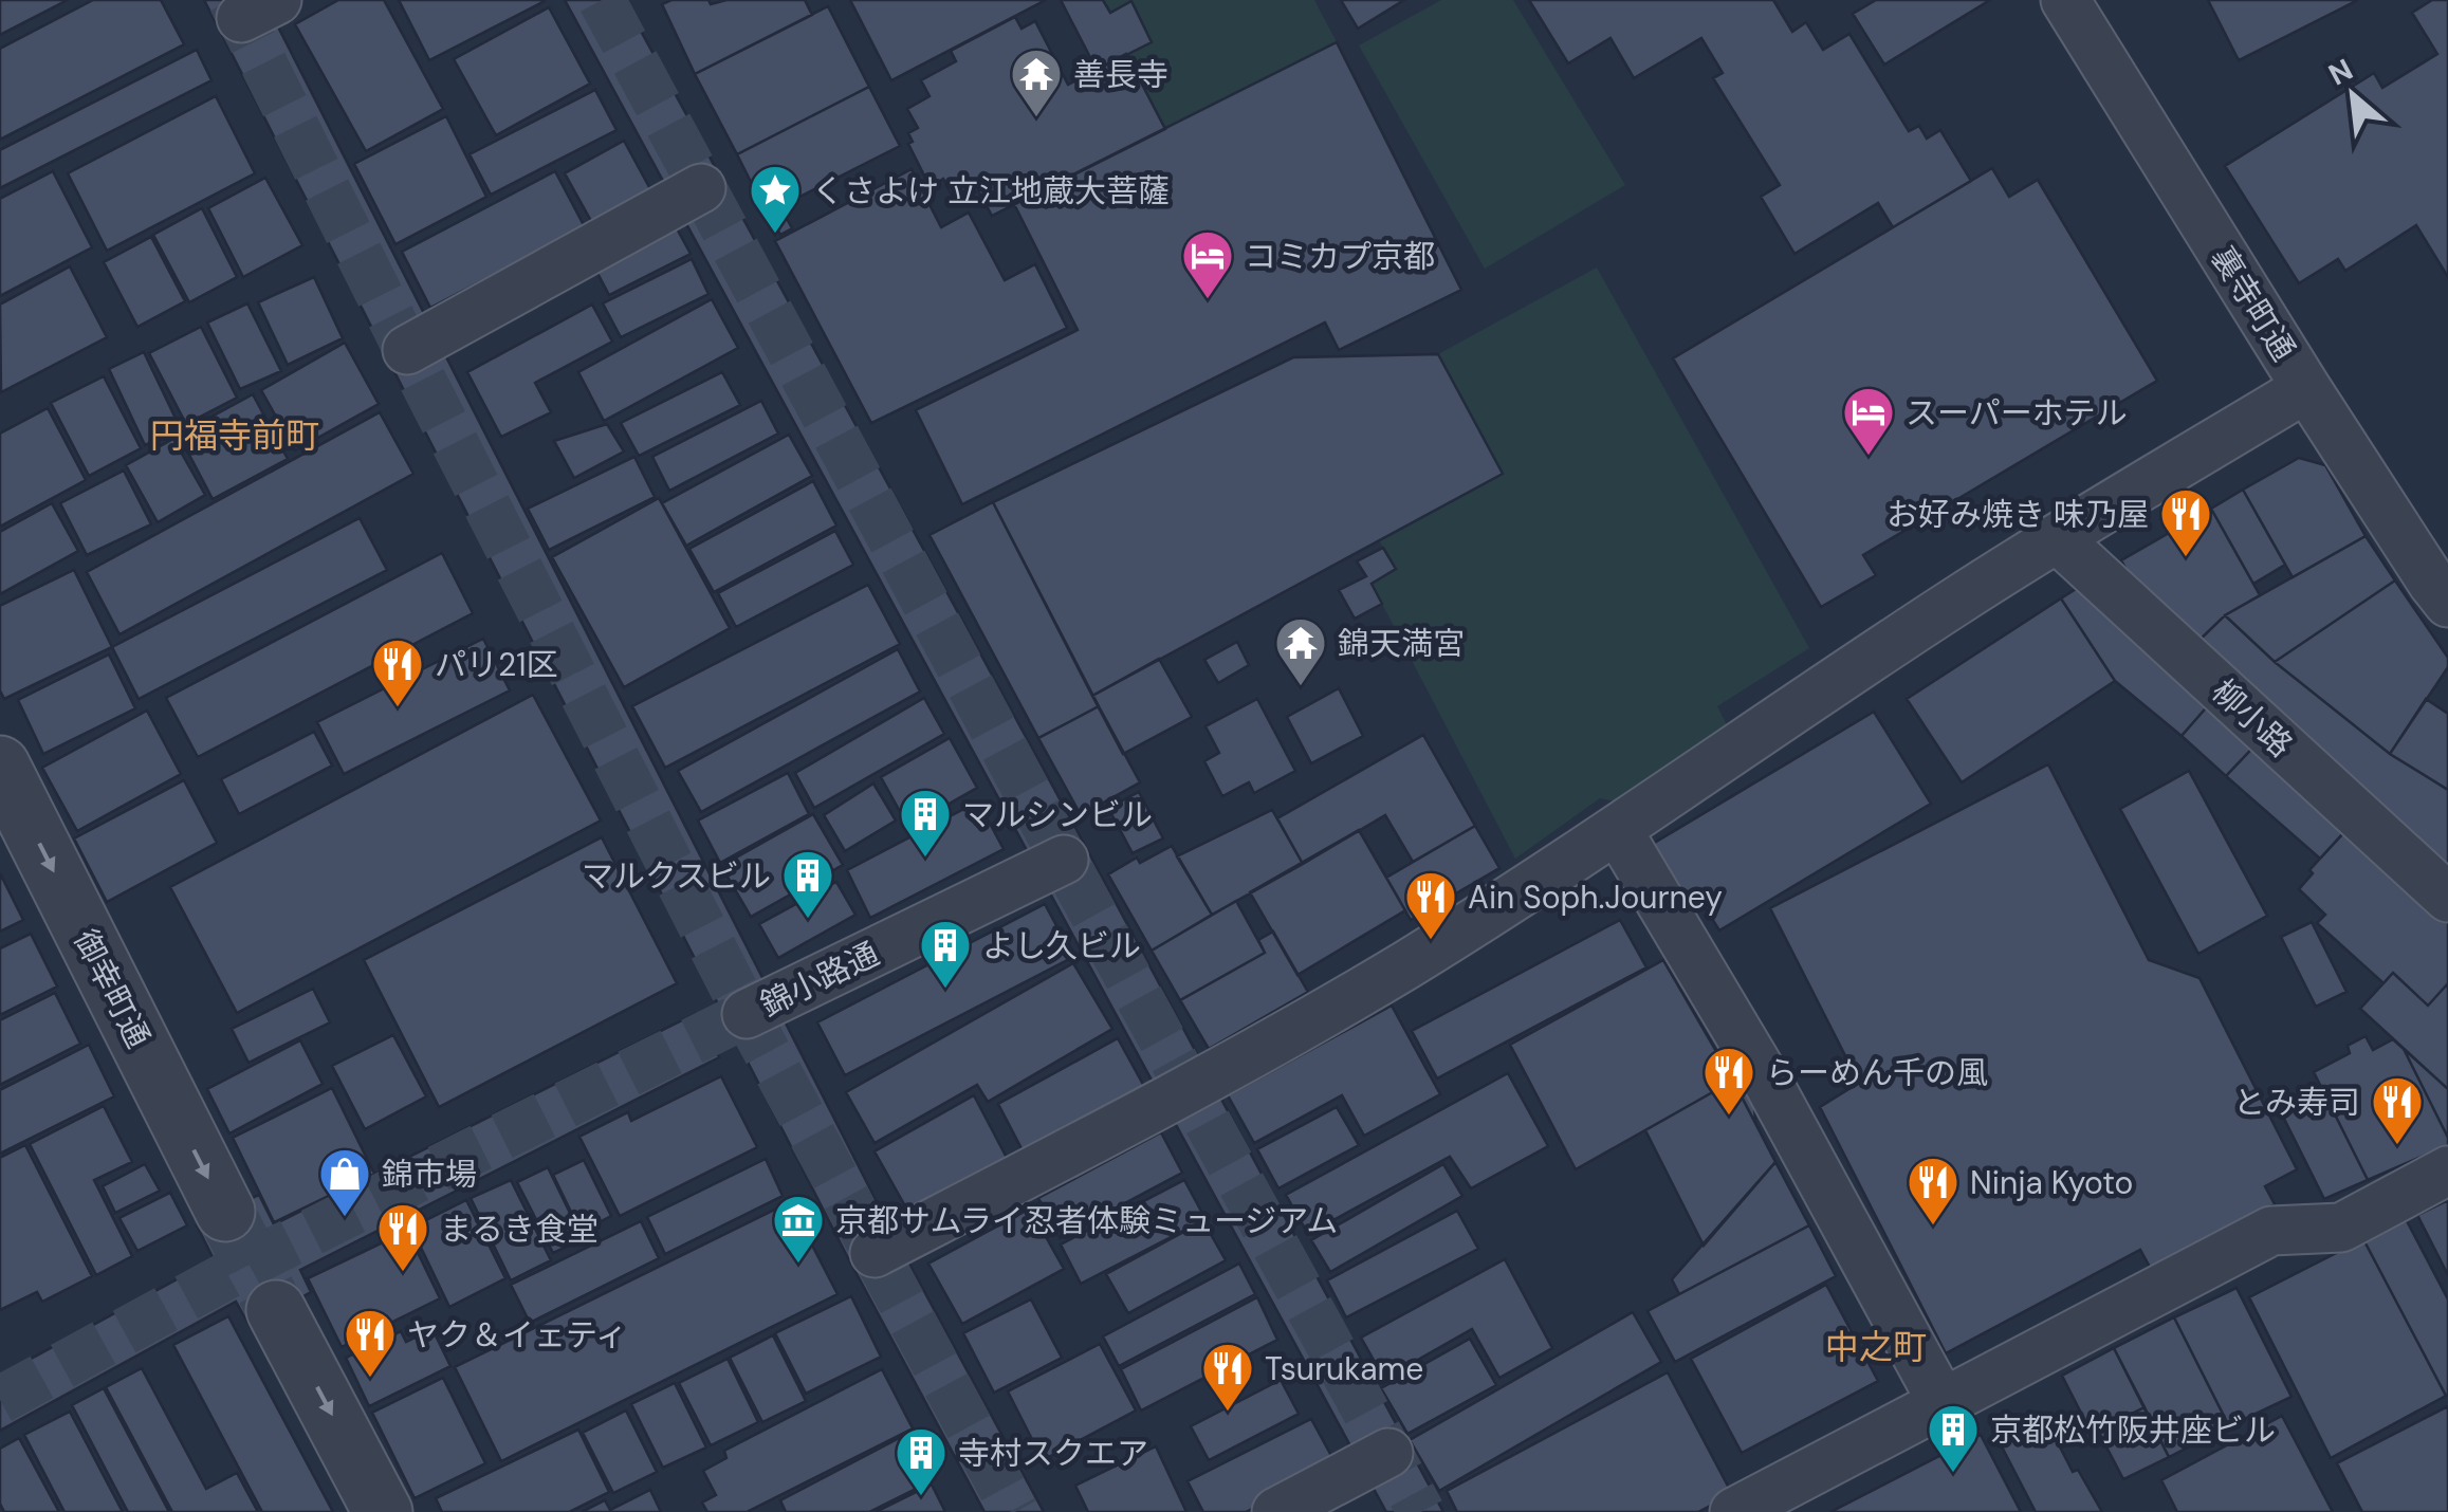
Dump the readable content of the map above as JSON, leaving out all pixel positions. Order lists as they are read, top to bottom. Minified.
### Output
{"streets":{"street":["裏寺町通","柳小路","錦小路通","御幸町通"]},"one_way":["御幸町通"],"districts":["円福寺前町","中之町"],"places":{"temple":["善長寺","錦天満宮"],"place":["くさよけ 立江地蔵大菩薩"],"hotel":["コミカプ京都","スーパーホテル"],"restaurant":["お好み焼き 味乃屋","パリ21区","Ain Soph.Journey","らーめん千の風","とみ寿司","Ninja Kyoto","まるき食堂","ヤク＆イェティ","Tsurukame"],"building":["マルシンビル","マルクスビル","よし久ビル","京都松竹阪井座ビル","寺村スクエア"],"shop":["錦市場"],"museum":["京都サムライ忍者体験ミュージアム"]},"north":"top left"}
